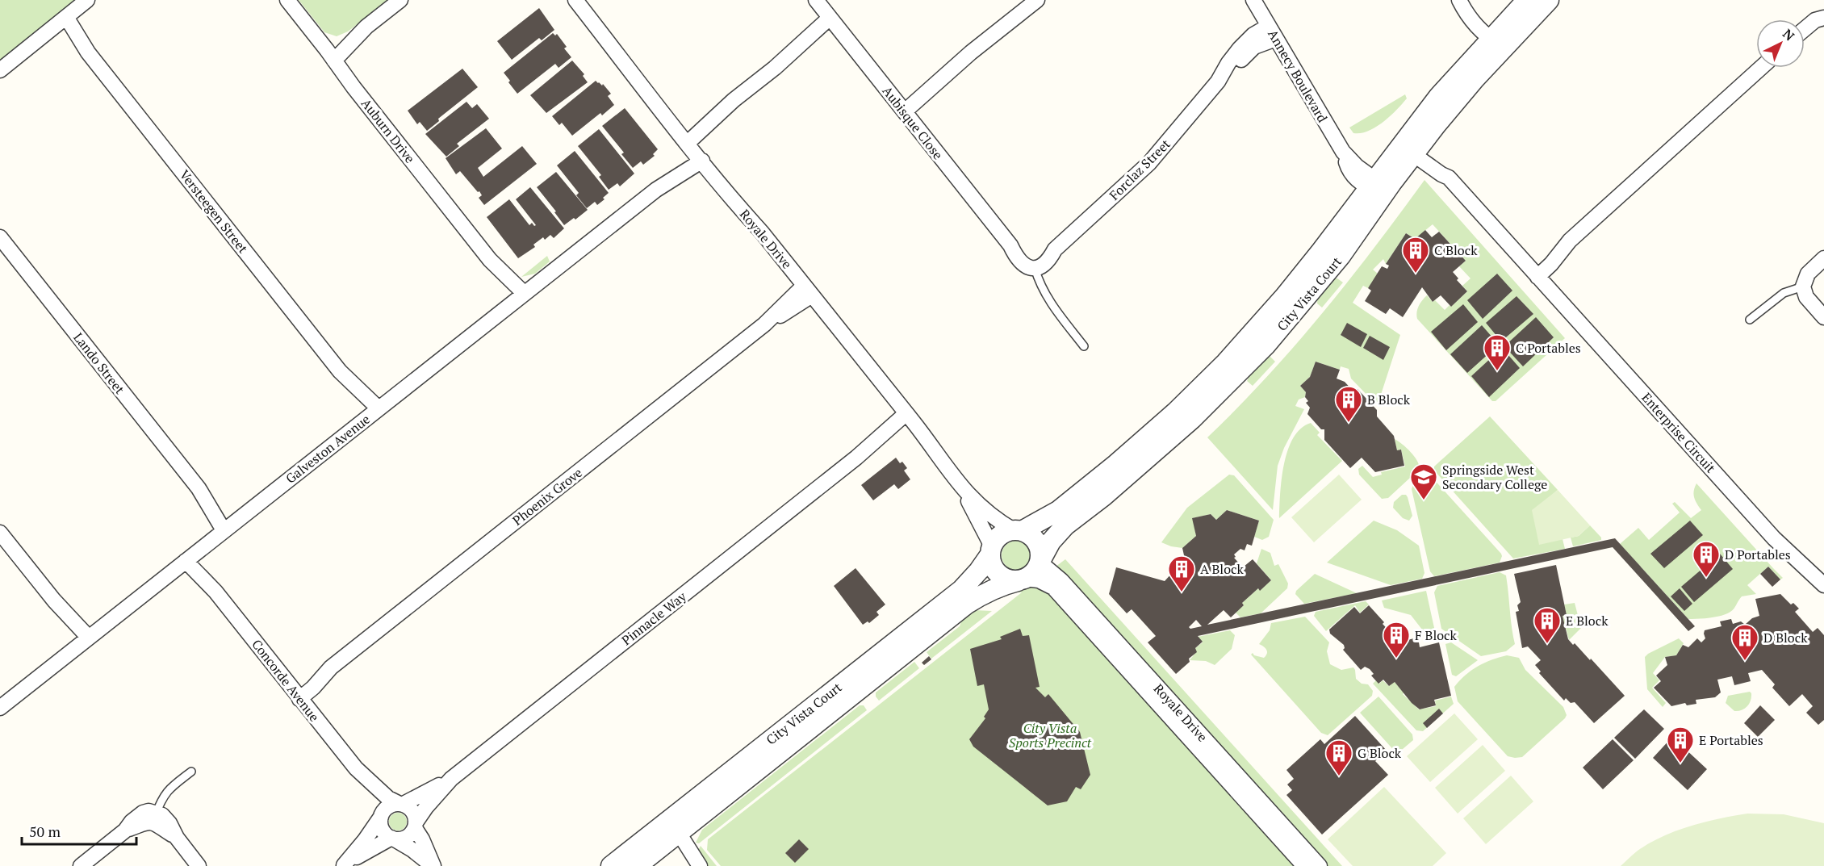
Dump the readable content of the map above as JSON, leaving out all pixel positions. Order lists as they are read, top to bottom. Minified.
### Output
{"streets":{"street":["Annecy Boulevard","Aubisque Close","Auburn Drive","Forclaz Street","Versteegen Street","Royale Drive","City Vista Court","Lando Street","Enterprise Circuit","Galveston Avenue","Phoenix Grove","Pinnacle Way","Concorde Avenue"]},"crossings":[["Annecy Boulevard","Forclaz Street"],["Annecy Boulevard","City Vista Court"],["Aubisque Close","Forclaz Street"],["Aubisque Close","Galveston Avenue"],["Auburn Drive","Galveston Avenue"],["Versteegen Street","Galveston Avenue"],["Royale Drive","City Vista Court"],["Royale Drive","Galveston Avenue"],["Royale Drive","Phoenix Grove"],["Royale Drive","Pinnacle Way"],["City Vista Court","Enterprise Circuit"],["Lando Street","Galveston Avenue"],["Galveston Avenue","Concorde Avenue"],["Phoenix Grove","Concorde Avenue"],["Pinnacle Way","Concorde Avenue"]],"parks":["City Vista Sports Precinct"],"places":{"building":["C Block","C Portables","B Block","D Portables","A Block","E Block","F Block","D Block","E Portables","G Block"],"school or university":["Springside West Secondary College"]},"scale_bar":"50 m","north":"top right"}
